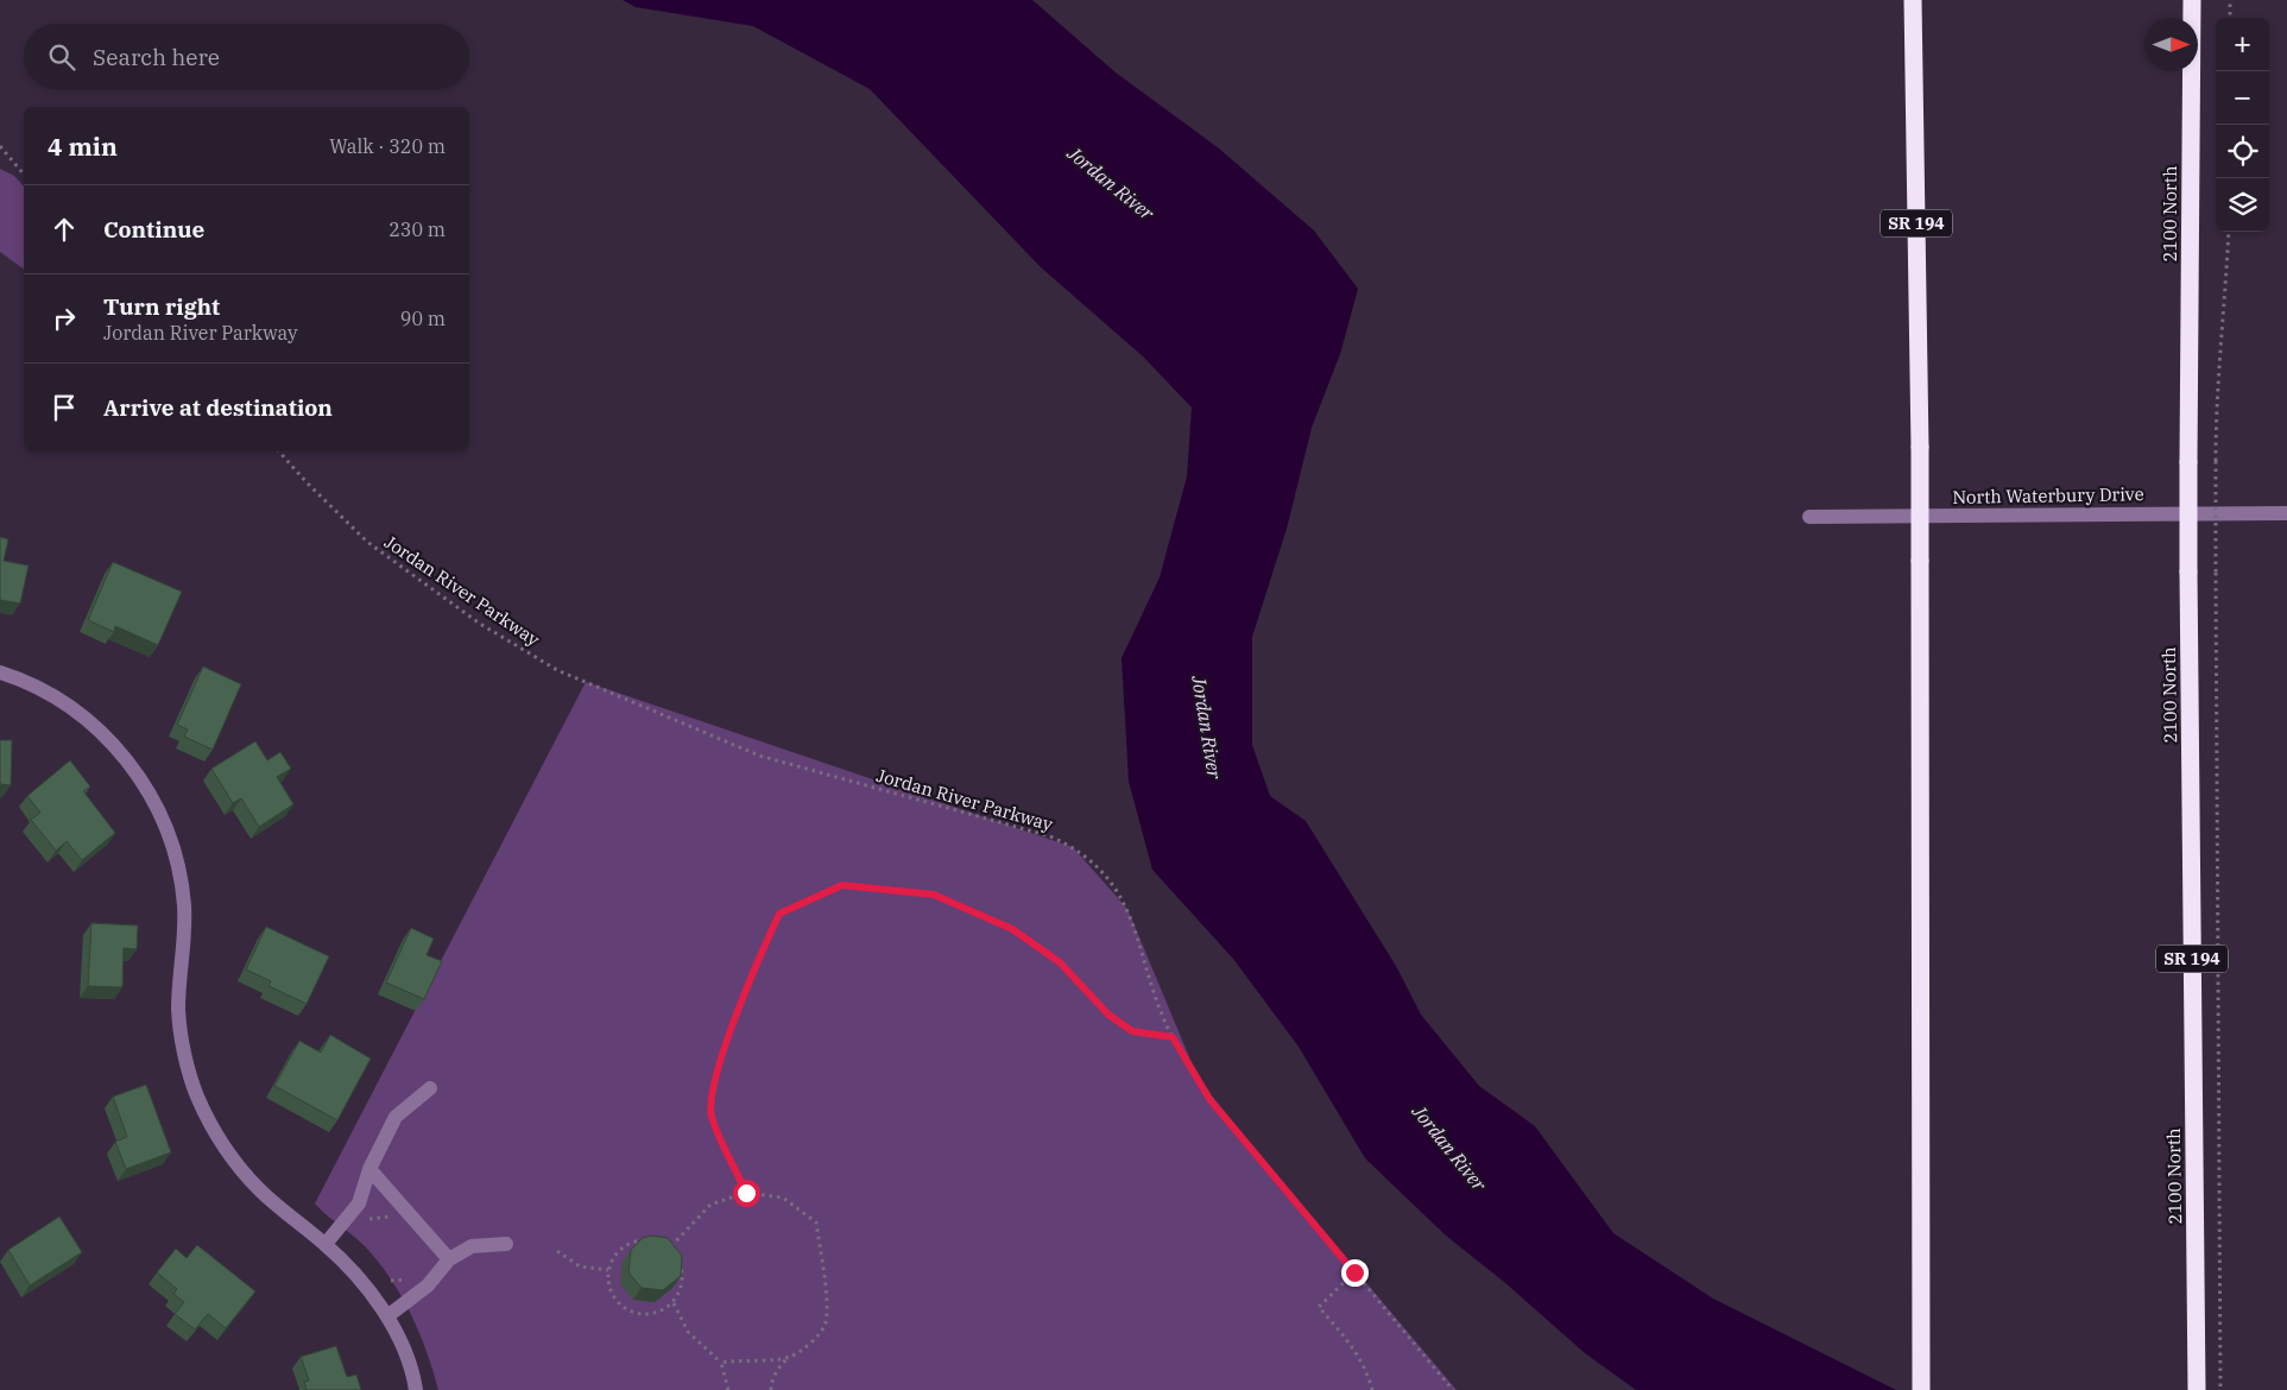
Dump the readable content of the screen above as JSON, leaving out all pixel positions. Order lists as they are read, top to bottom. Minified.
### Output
{"streets":{"highway":["2100 North","SR 194"],"street":["North Waterbury Drive"],"path":["Jordan River Parkway"]},"water":["Jordan River"],"north":"right","page":{"map_buttons":["+","−"],"search":"Search here","heading":["4 min","Walk · 320 m"],"list":[["Continue","230 m"],["Turn right","Jordan River Parkway","90 m"],"Arrive at destination"]}}
